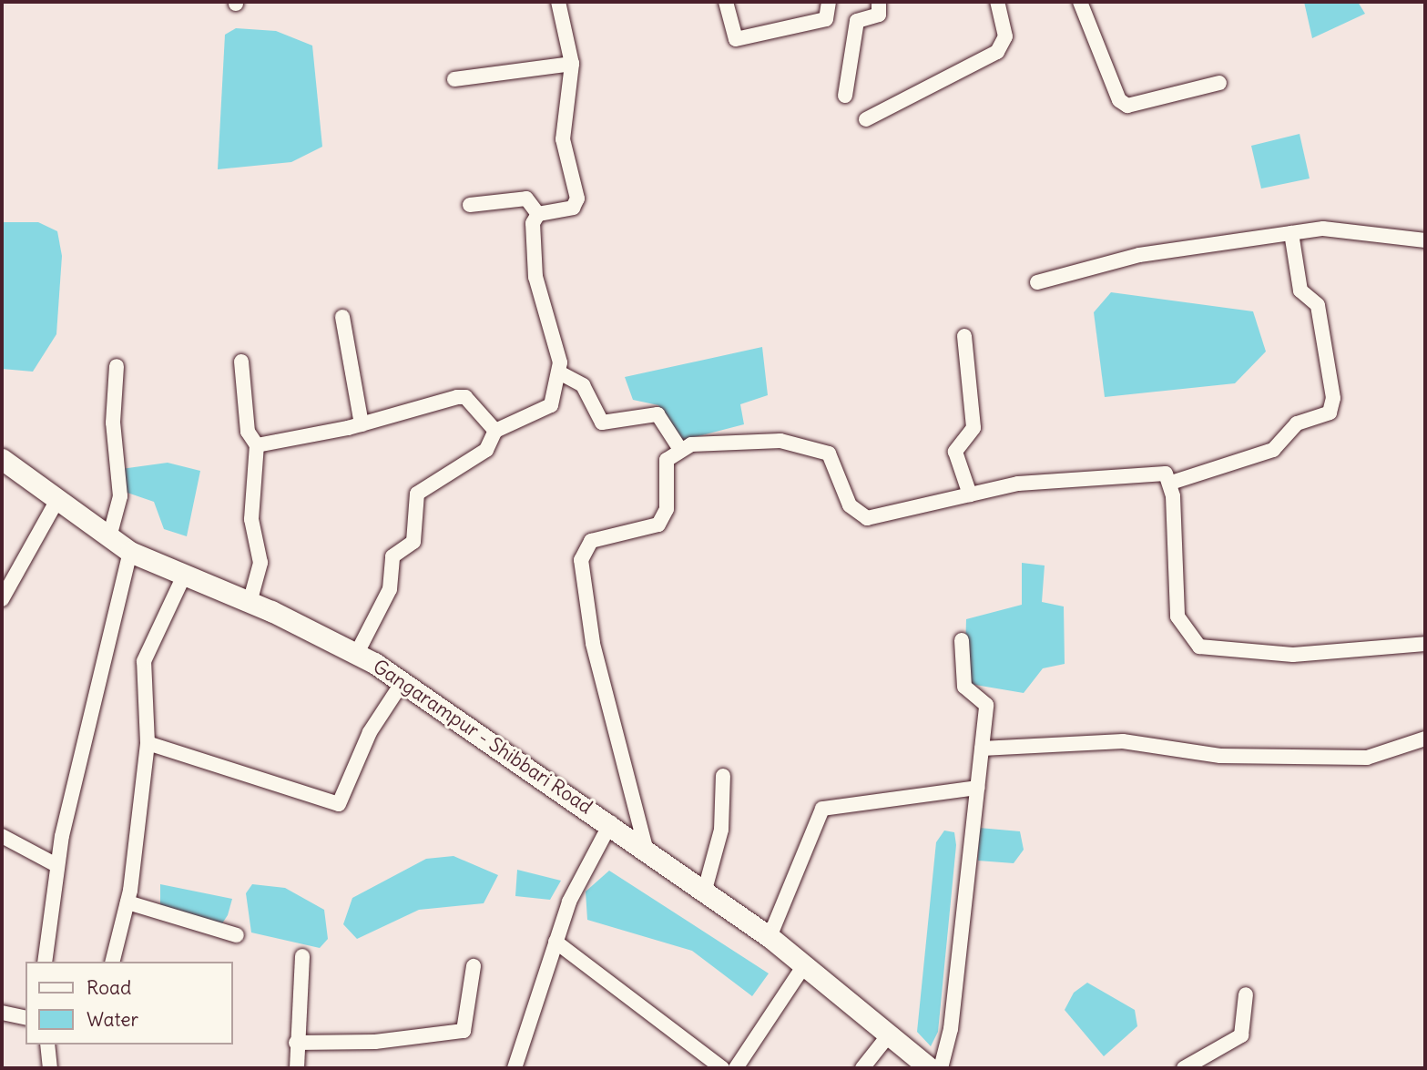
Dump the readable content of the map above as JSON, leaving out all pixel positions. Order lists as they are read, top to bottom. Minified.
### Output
{"streets":{"main road":["Gangarampur - Shibbari Road"]},"legend":["Road","Water"]}
